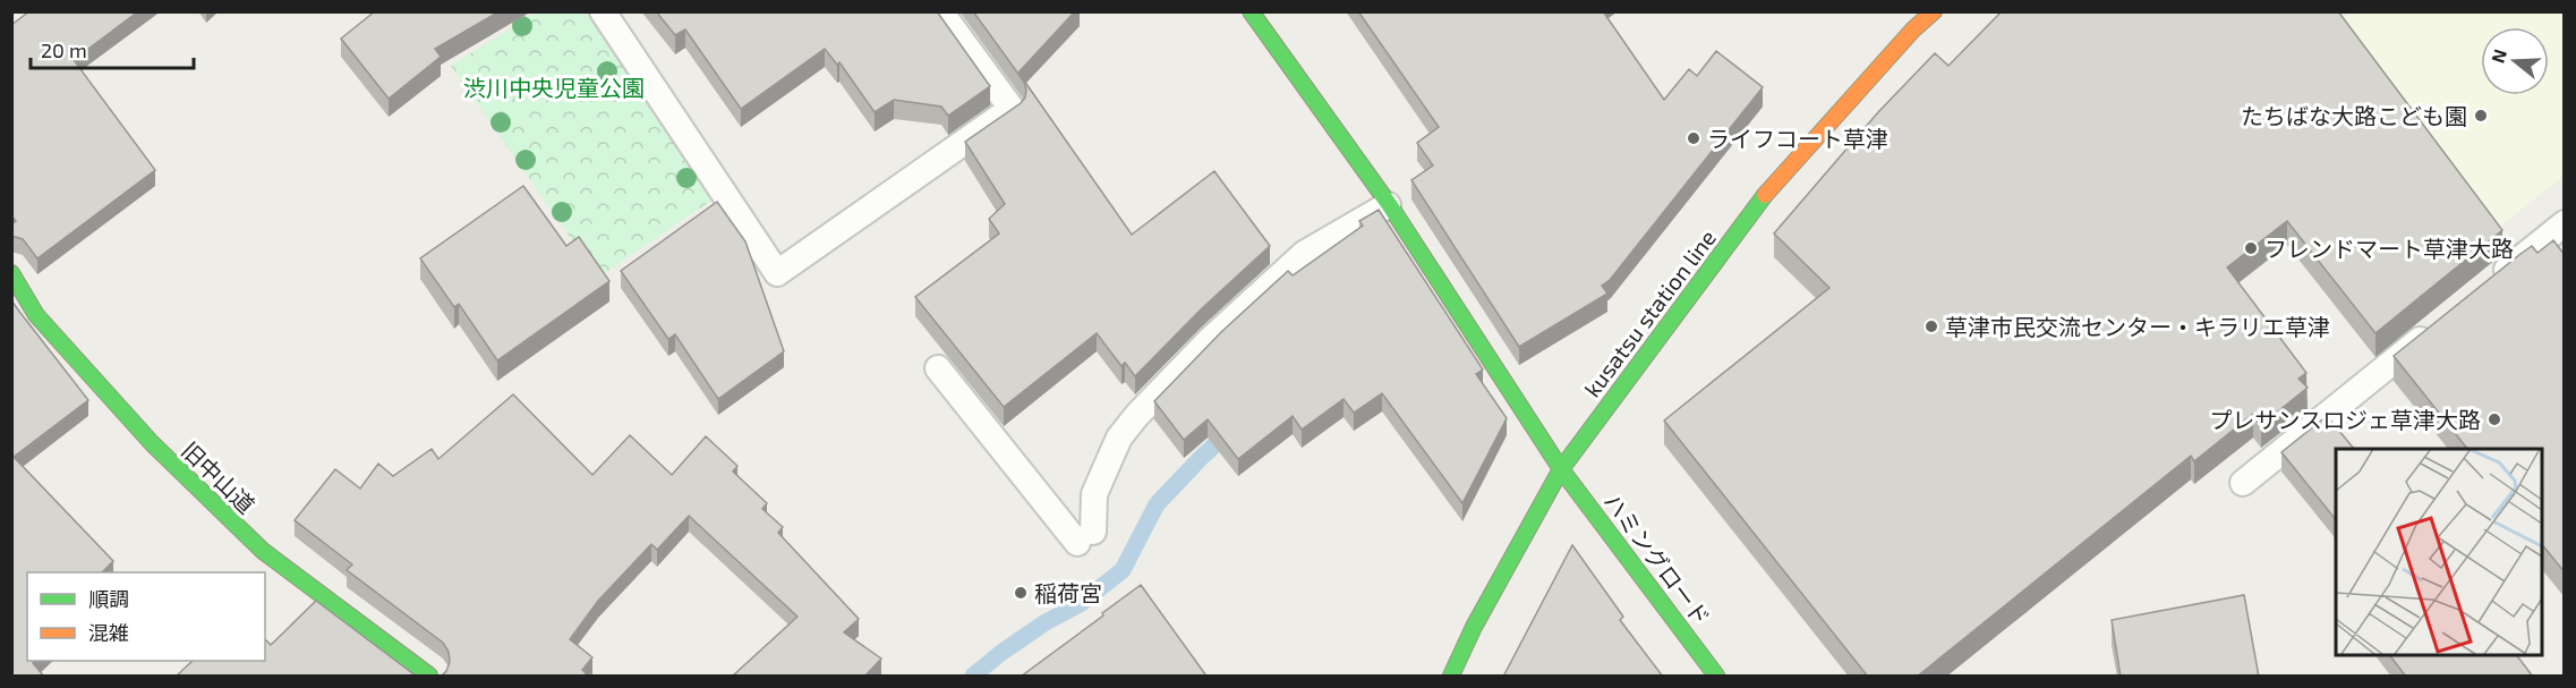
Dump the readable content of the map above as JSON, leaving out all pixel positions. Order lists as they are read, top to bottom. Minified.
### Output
{"streets":{"street":["kusatsu station line","旧中山道","ハミングロード"]},"crossings":[["kusatsu station line","ハミングロード"]],"parks":["渋川中央児童公園"],"places":["たちばな大路こども園","ライフコート草津","フレンドマート草津大路","草津市民交流センター・キラリエ草津","プレサンスロジェ草津大路","稲荷宮"],"legend":["順調","混雑"],"scale_bar":"20 m","north":"left"}
